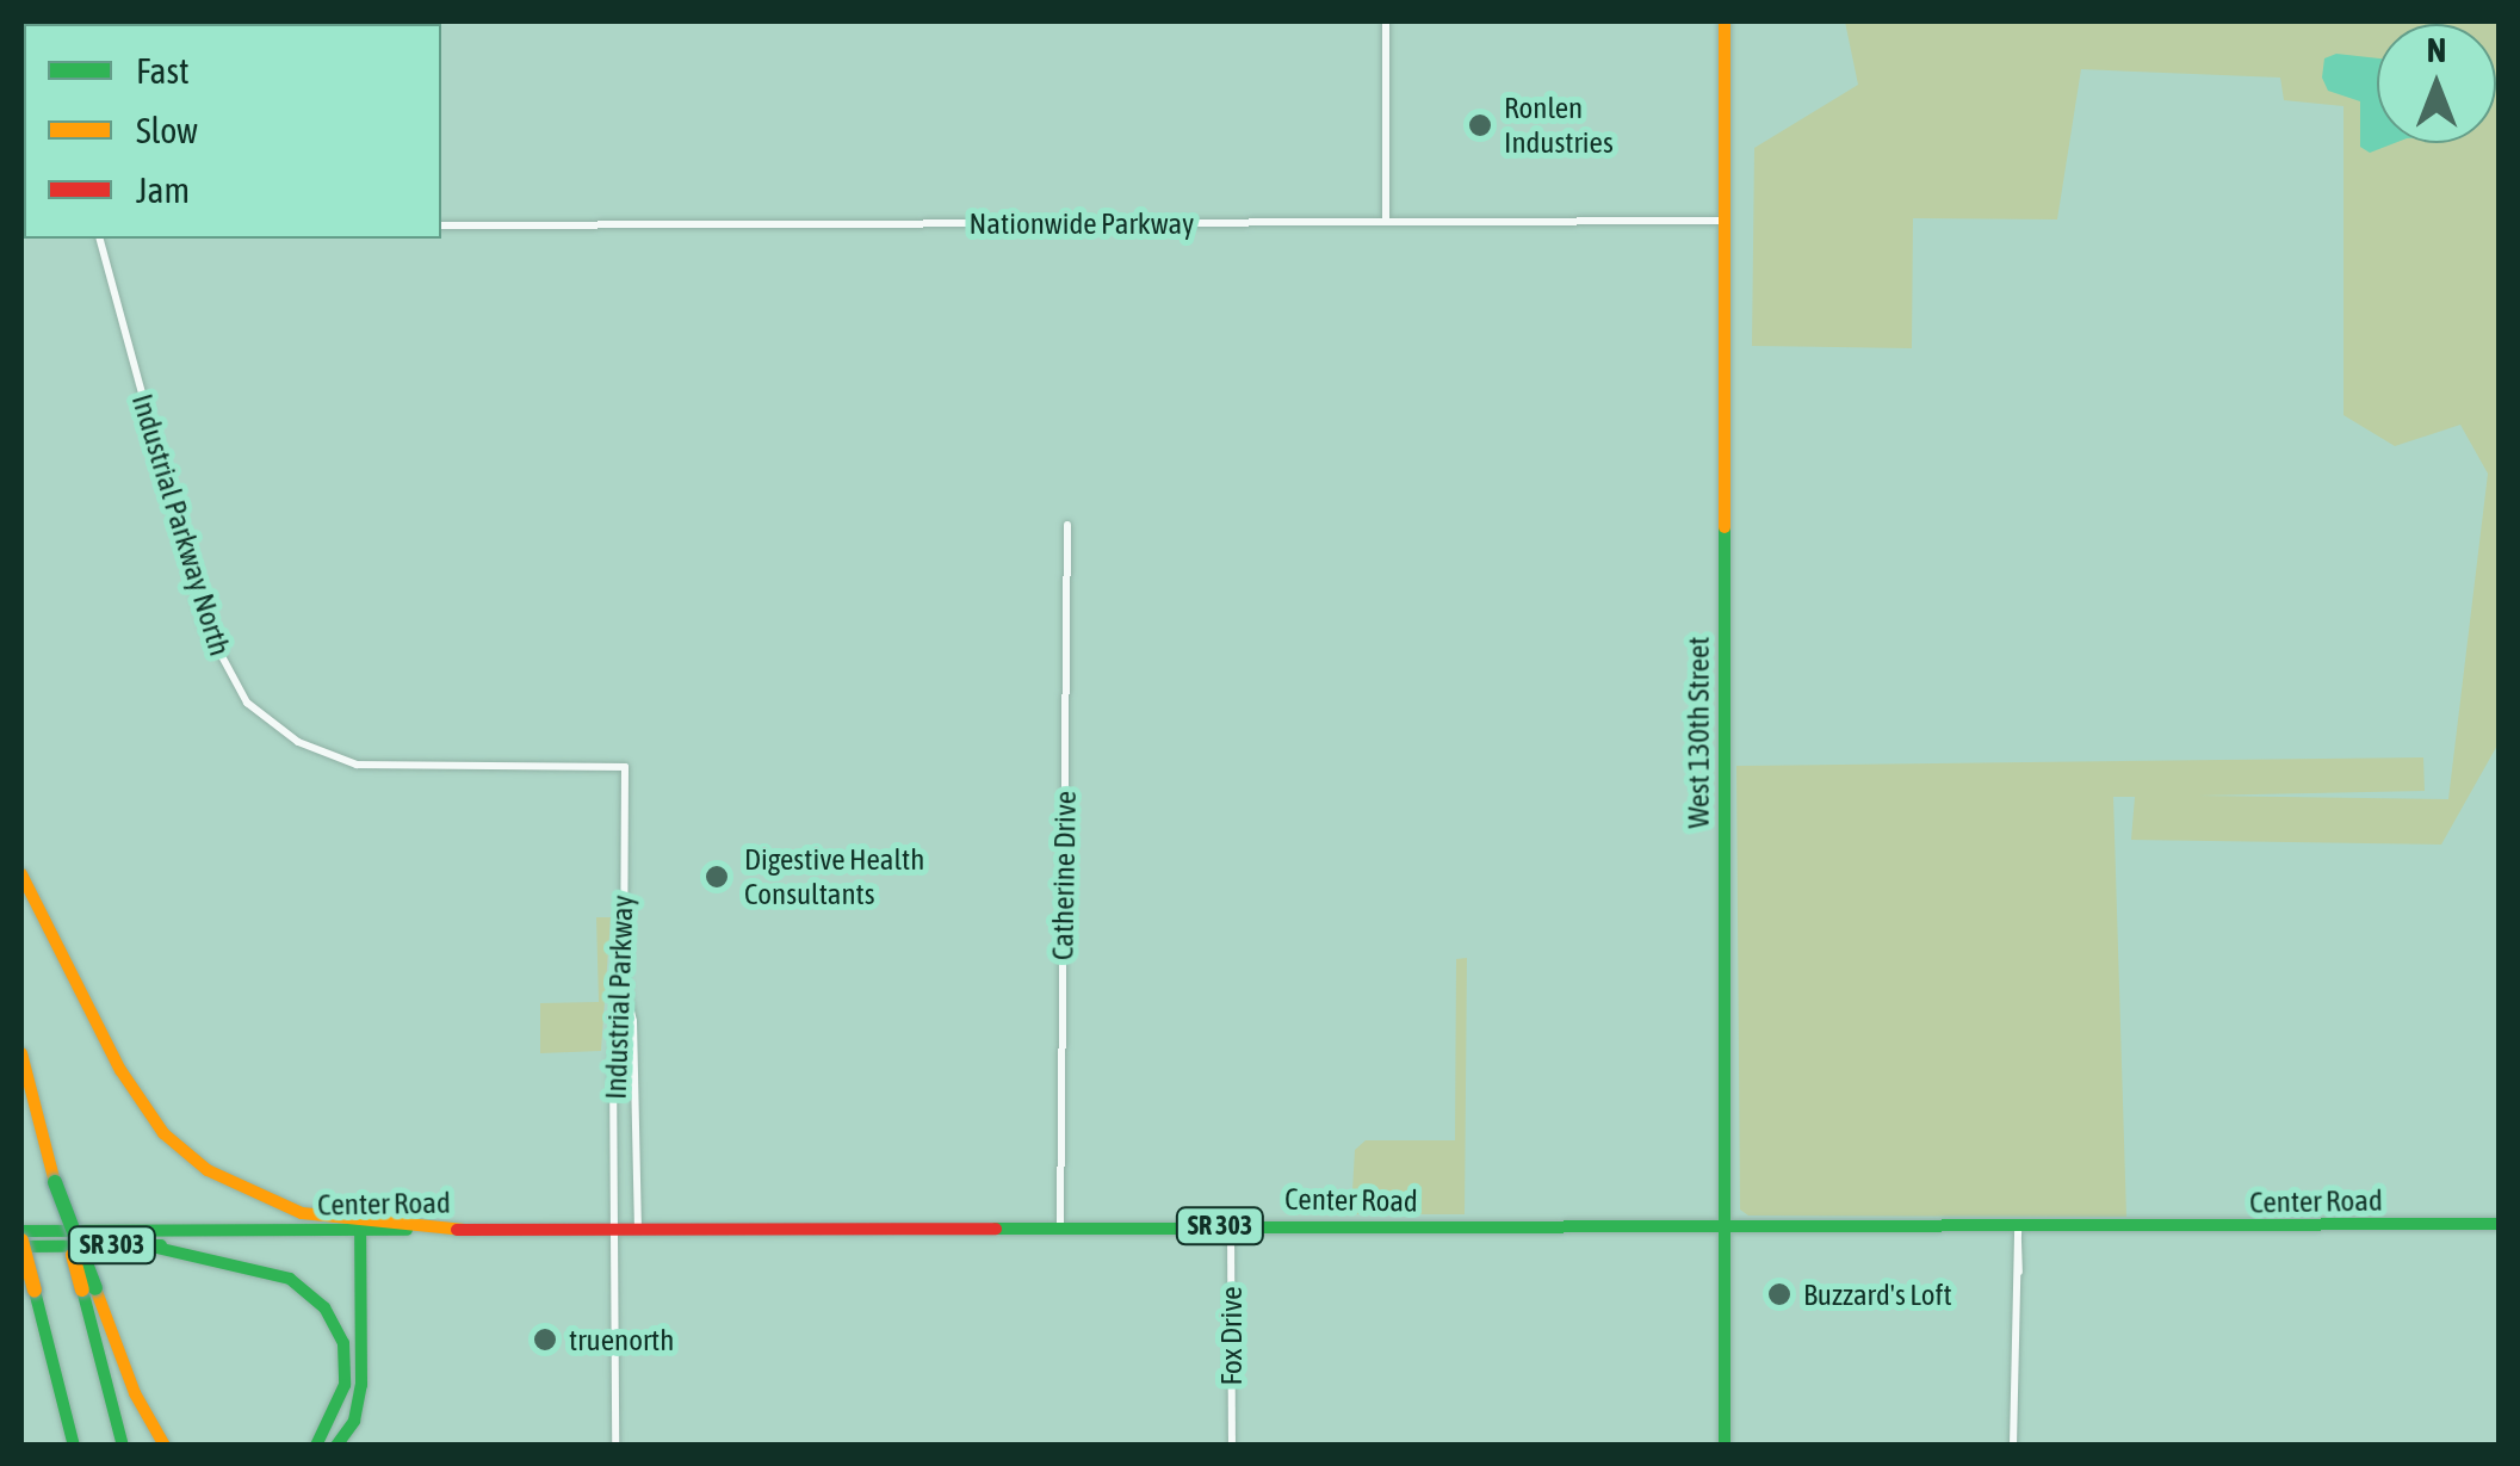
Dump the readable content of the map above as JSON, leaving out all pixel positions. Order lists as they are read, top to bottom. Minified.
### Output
{"streets":{"main road":["West 130th Street","Center Road","SR 303"],"street":["Nationwide Parkway","Industrial Parkway North","Catherine Drive","Industrial Parkway","Fox Drive"]},"crossings":[["Nationwide Parkway","West 130th Street"],["Industrial Parkway North","Industrial Parkway"],["West 130th Street","Center Road"],["Catherine Drive","Center Road"],["Industrial Parkway","Center Road"],["Center Road","Fox Drive"]],"places":["Ronlen Industries","Digestive Health Consultants","Buzzard's Loft","truenorth"],"legend":["Fast","Slow","Jam"],"north":"top"}
